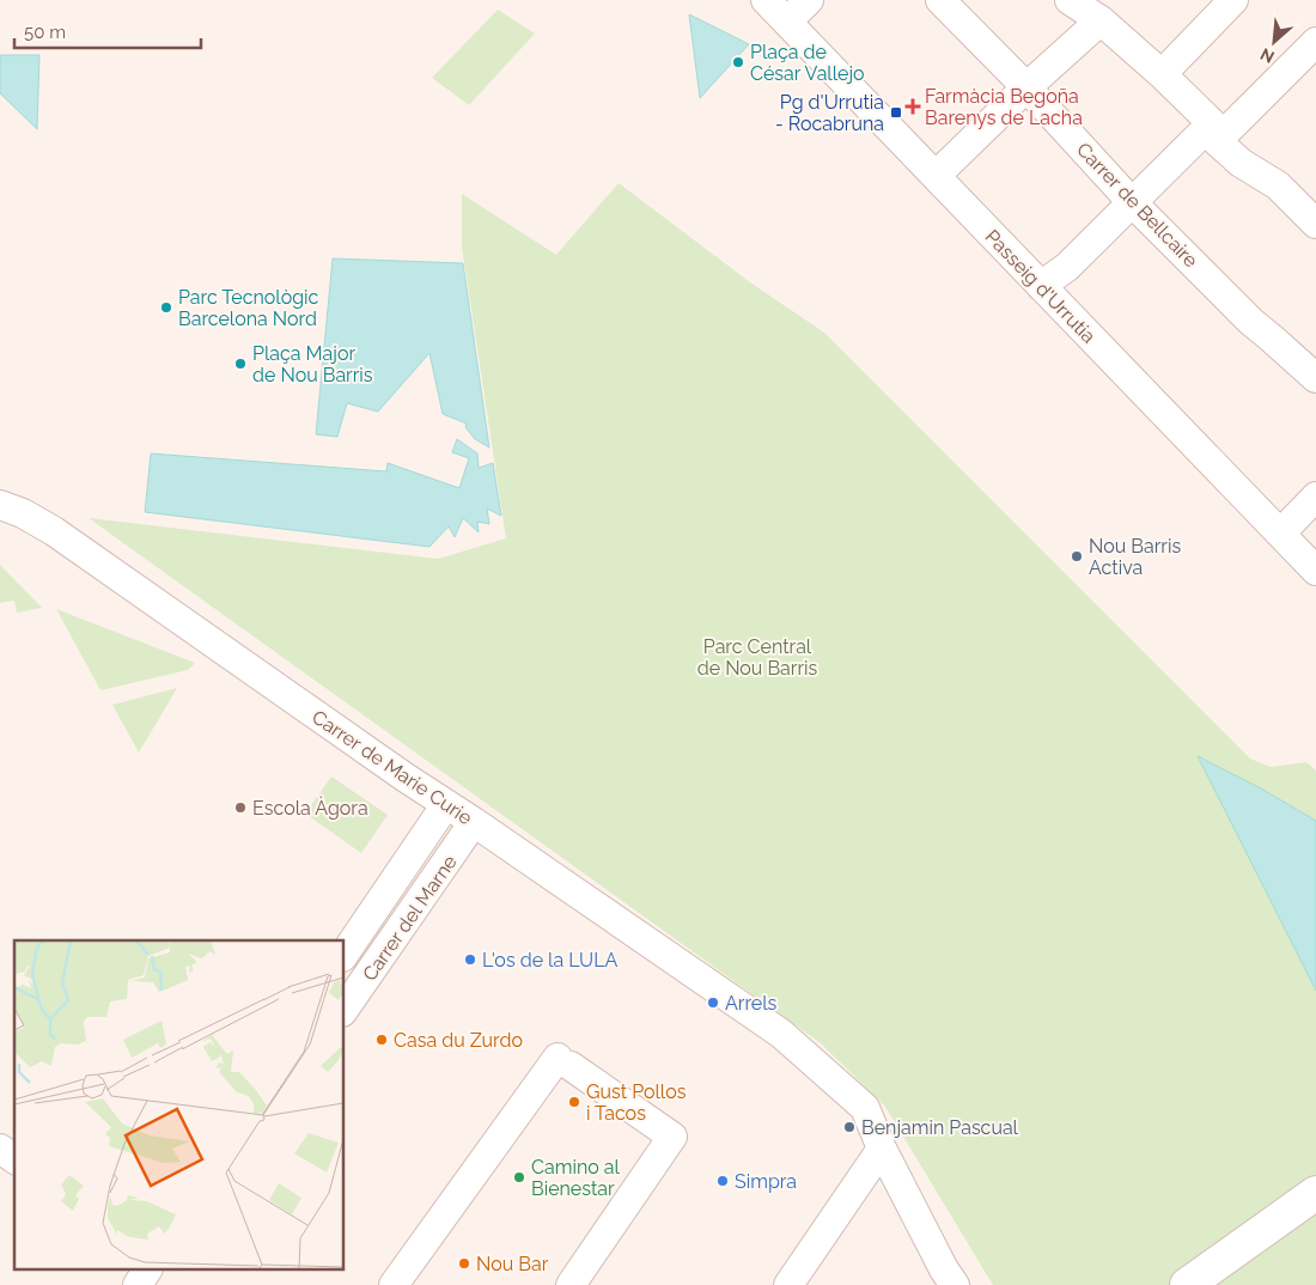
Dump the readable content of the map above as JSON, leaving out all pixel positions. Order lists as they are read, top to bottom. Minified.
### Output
{"streets":{"street":["Carrer de Bellcaire","Passeig d'Urrutia","Carrer de Marie Curie","Carrer del Marne"]},"crossings":[["Carrer de Marie Curie","Carrer del Marne"]],"parks":["Parc Central de Nou Barris"],"places":{"other":["Plaça de César Vallejo","Parc Tecnològic Barcelona Nord","Plaça Major de Nou Barris","Nou Barris Activa","Escola Àgora","L'os de la LULA","Arrels","Casa du Zurdo","Gust Pollos i Tacos","Benjamin Pascual","Camino al Bienestar","Simpra","Nou Bar"],"health":["Farmàcia Begoña Barenys de Lacha"],"transit":["Pg d'Urrutia - Rocabruna"]},"scale_bar":"50 m","north":"bottom left"}
